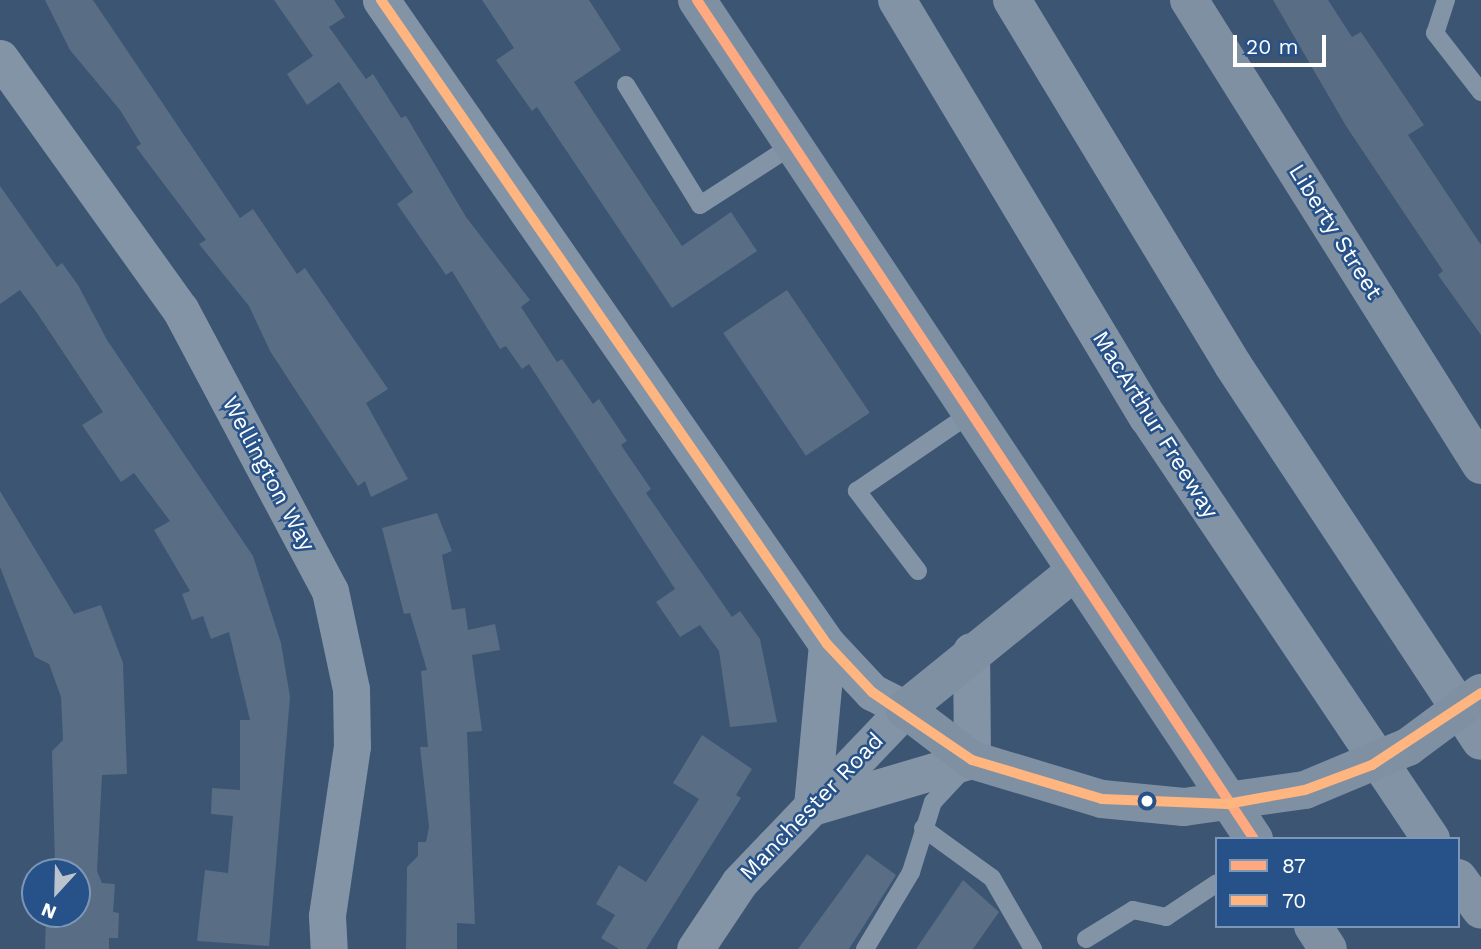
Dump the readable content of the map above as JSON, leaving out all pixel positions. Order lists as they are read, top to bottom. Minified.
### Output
{"streets":{"highway":["MacArthur Freeway"],"street":["Liberty Street","Wellington Way","Manchester Road"]},"lines":["transit line 87","transit line 70"],"legend":["87","70"],"scale_bar":"20 m","north":"bottom"}
